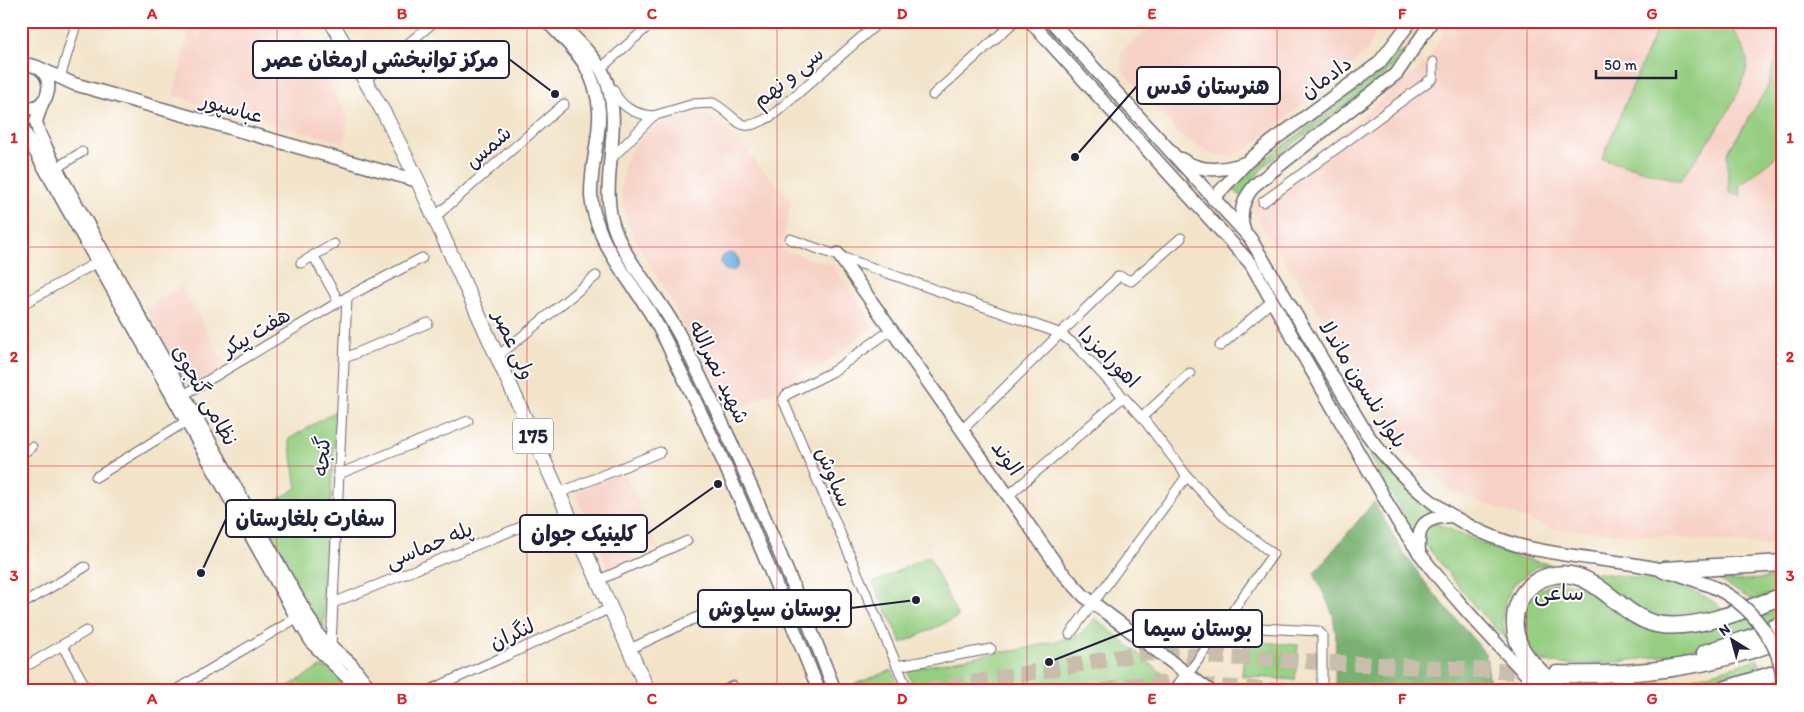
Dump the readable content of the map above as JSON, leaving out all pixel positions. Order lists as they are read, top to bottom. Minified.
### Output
{"streets":{"main road":["دادمان","عباسپور","ولی عصر","شهید نصرالله","بلوار نلسون ماندلا","نظامی گنجوی","175","الوند"],"street":["سی و نهم","شمس","هفت پیکر","اهورامزدا","گنجه","سیاوش","پله حماسی","لنگران"]},"crossings":[["سی و نهم","شهید نصرالله"],["دادمان","بلوار نلسون ماندلا"],["عباسپور","ولی عصر"],["شمس","ولی عصر"],["هفت پیکر","نظامی گنجوی"],["هفت پیکر","گنجه"],["ولی عصر","لنگران"],["اهورامزدا","الوند"],["نظامی گنجوی","گنجه"],["گنجه","پله حماسی"],["الوند","سیاوش"]],"districts":["ساعی"],"places":["مرکز توانبخشی ارمغان عصر","هنرستان قدس","کلینیک جوان","سفارت بلغارستان","بوستان سیاوش","بوستان سیما"],"scale_bar":"50 m","north":"top left","grid":{"columns":["A","B","C","D","E","F","G"],"rows":["1","2","3"]}}
